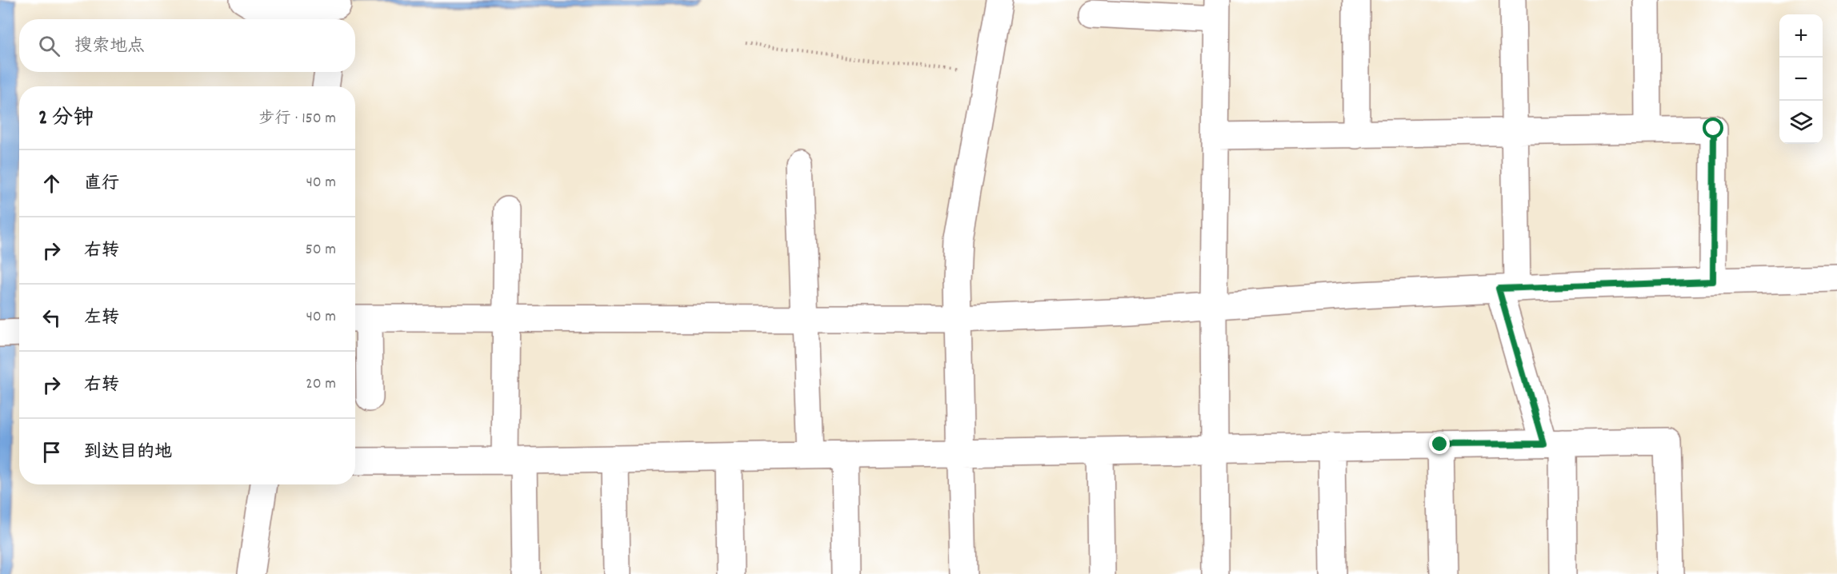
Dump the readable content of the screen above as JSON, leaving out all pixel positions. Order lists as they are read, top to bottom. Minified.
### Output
{"page":{"map_buttons":["+","−"],"search":"搜索地点","heading":["2 分钟","步行 · 150 m"],"list":[["直行","40 m"],["右转","50 m"],["左转","40 m"],["右转","20 m"],"到达目的地"]}}
